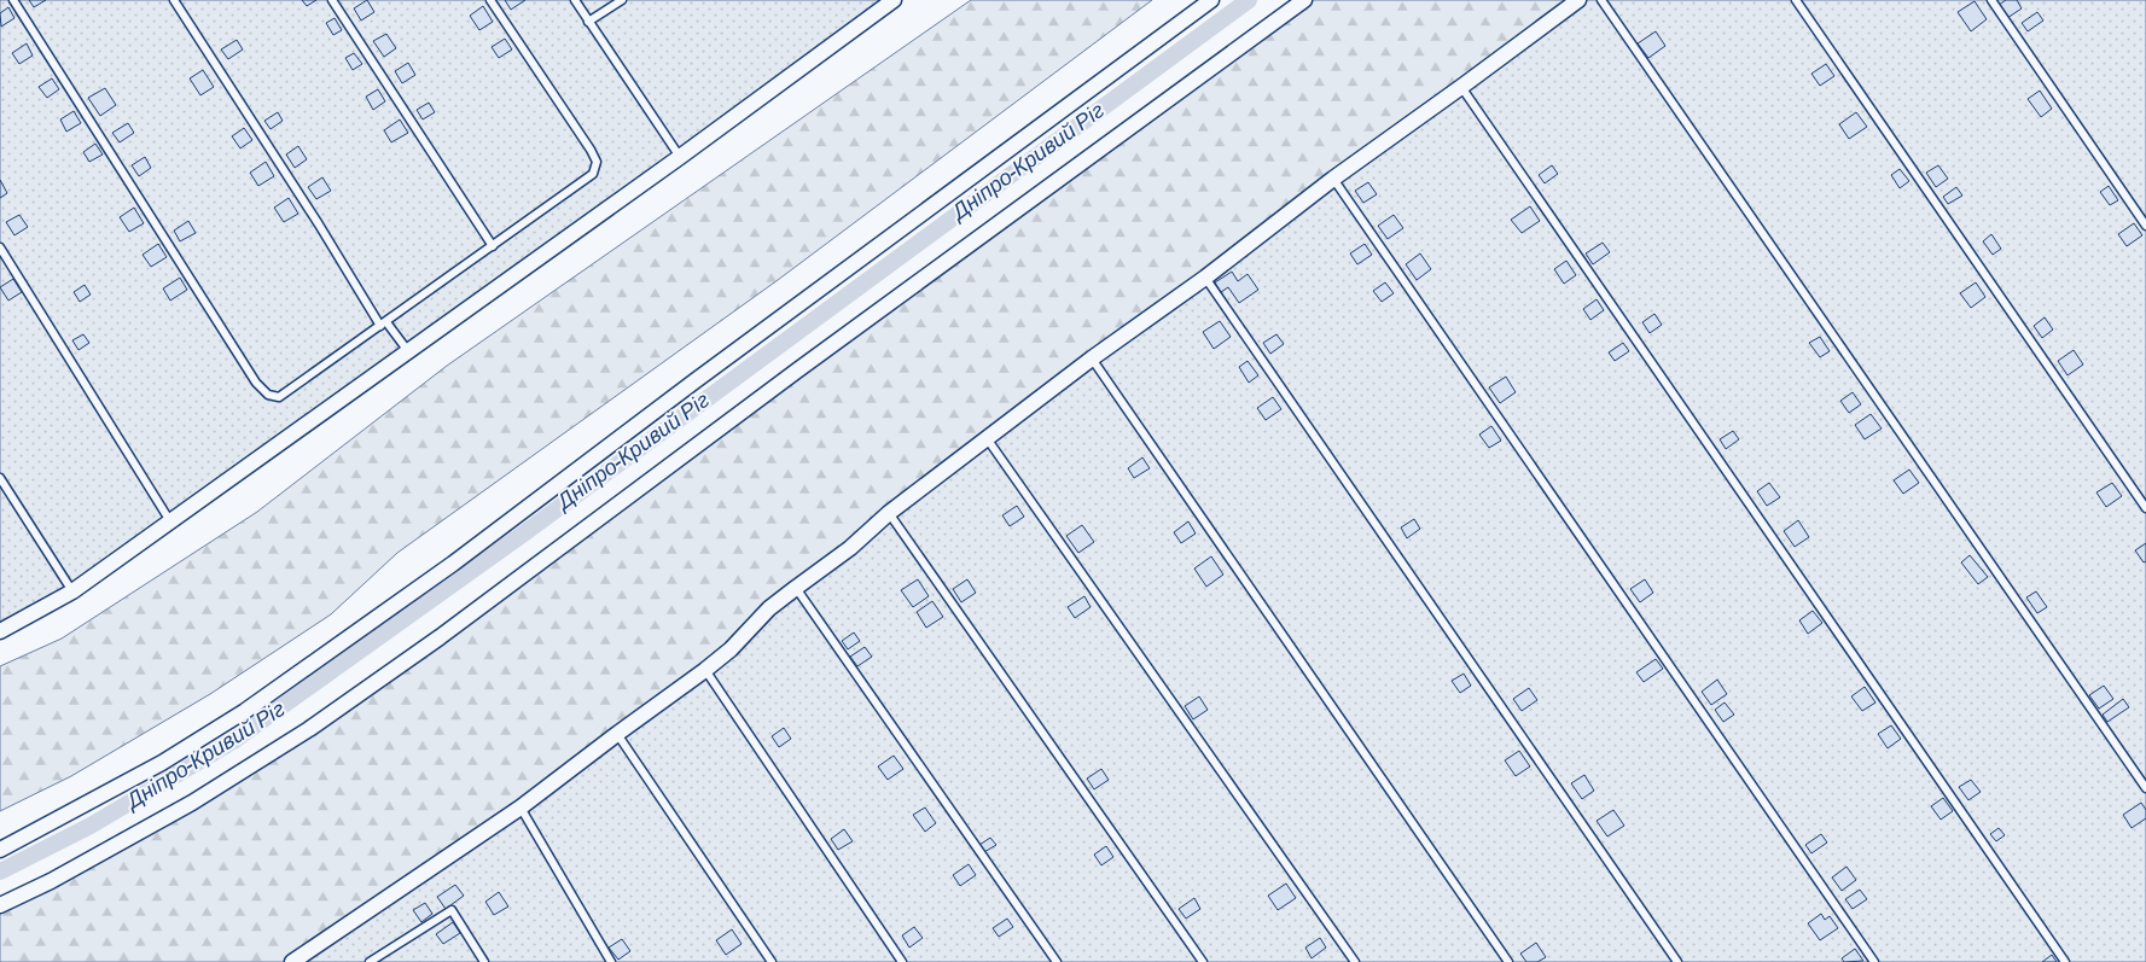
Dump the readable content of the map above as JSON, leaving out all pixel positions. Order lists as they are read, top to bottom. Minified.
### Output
{"water":["Дніпро-Кривий Ріг"]}
